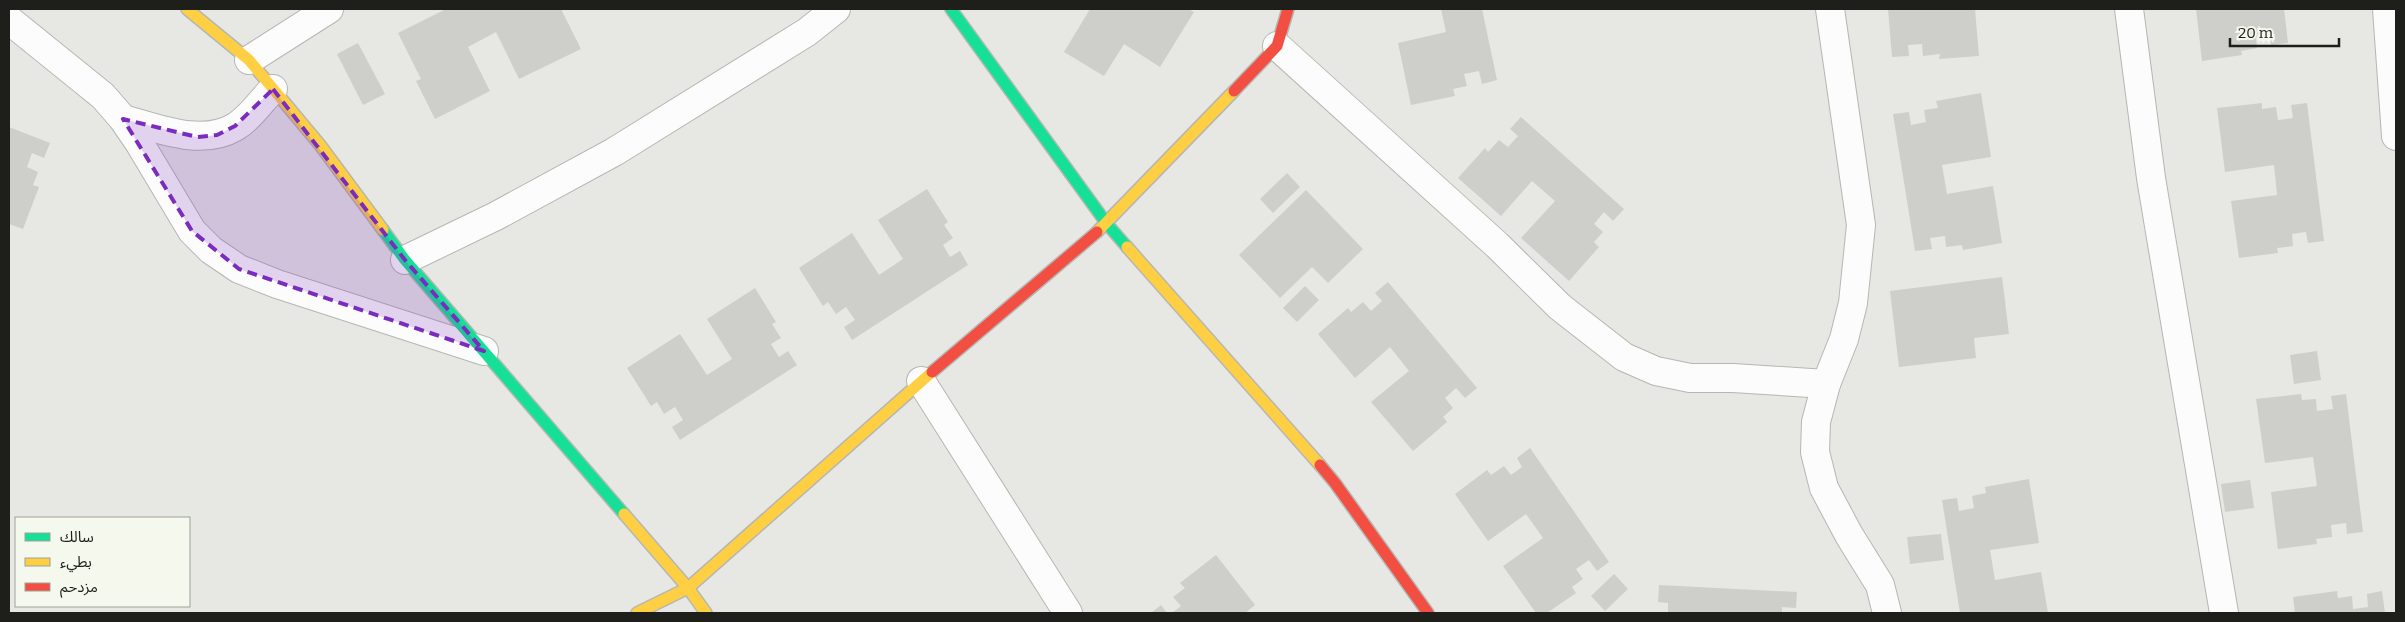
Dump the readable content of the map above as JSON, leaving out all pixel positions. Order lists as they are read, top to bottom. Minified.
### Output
{"legend":["سالك","بطيء","مزدحم"],"scale_bar":"20 m"}
